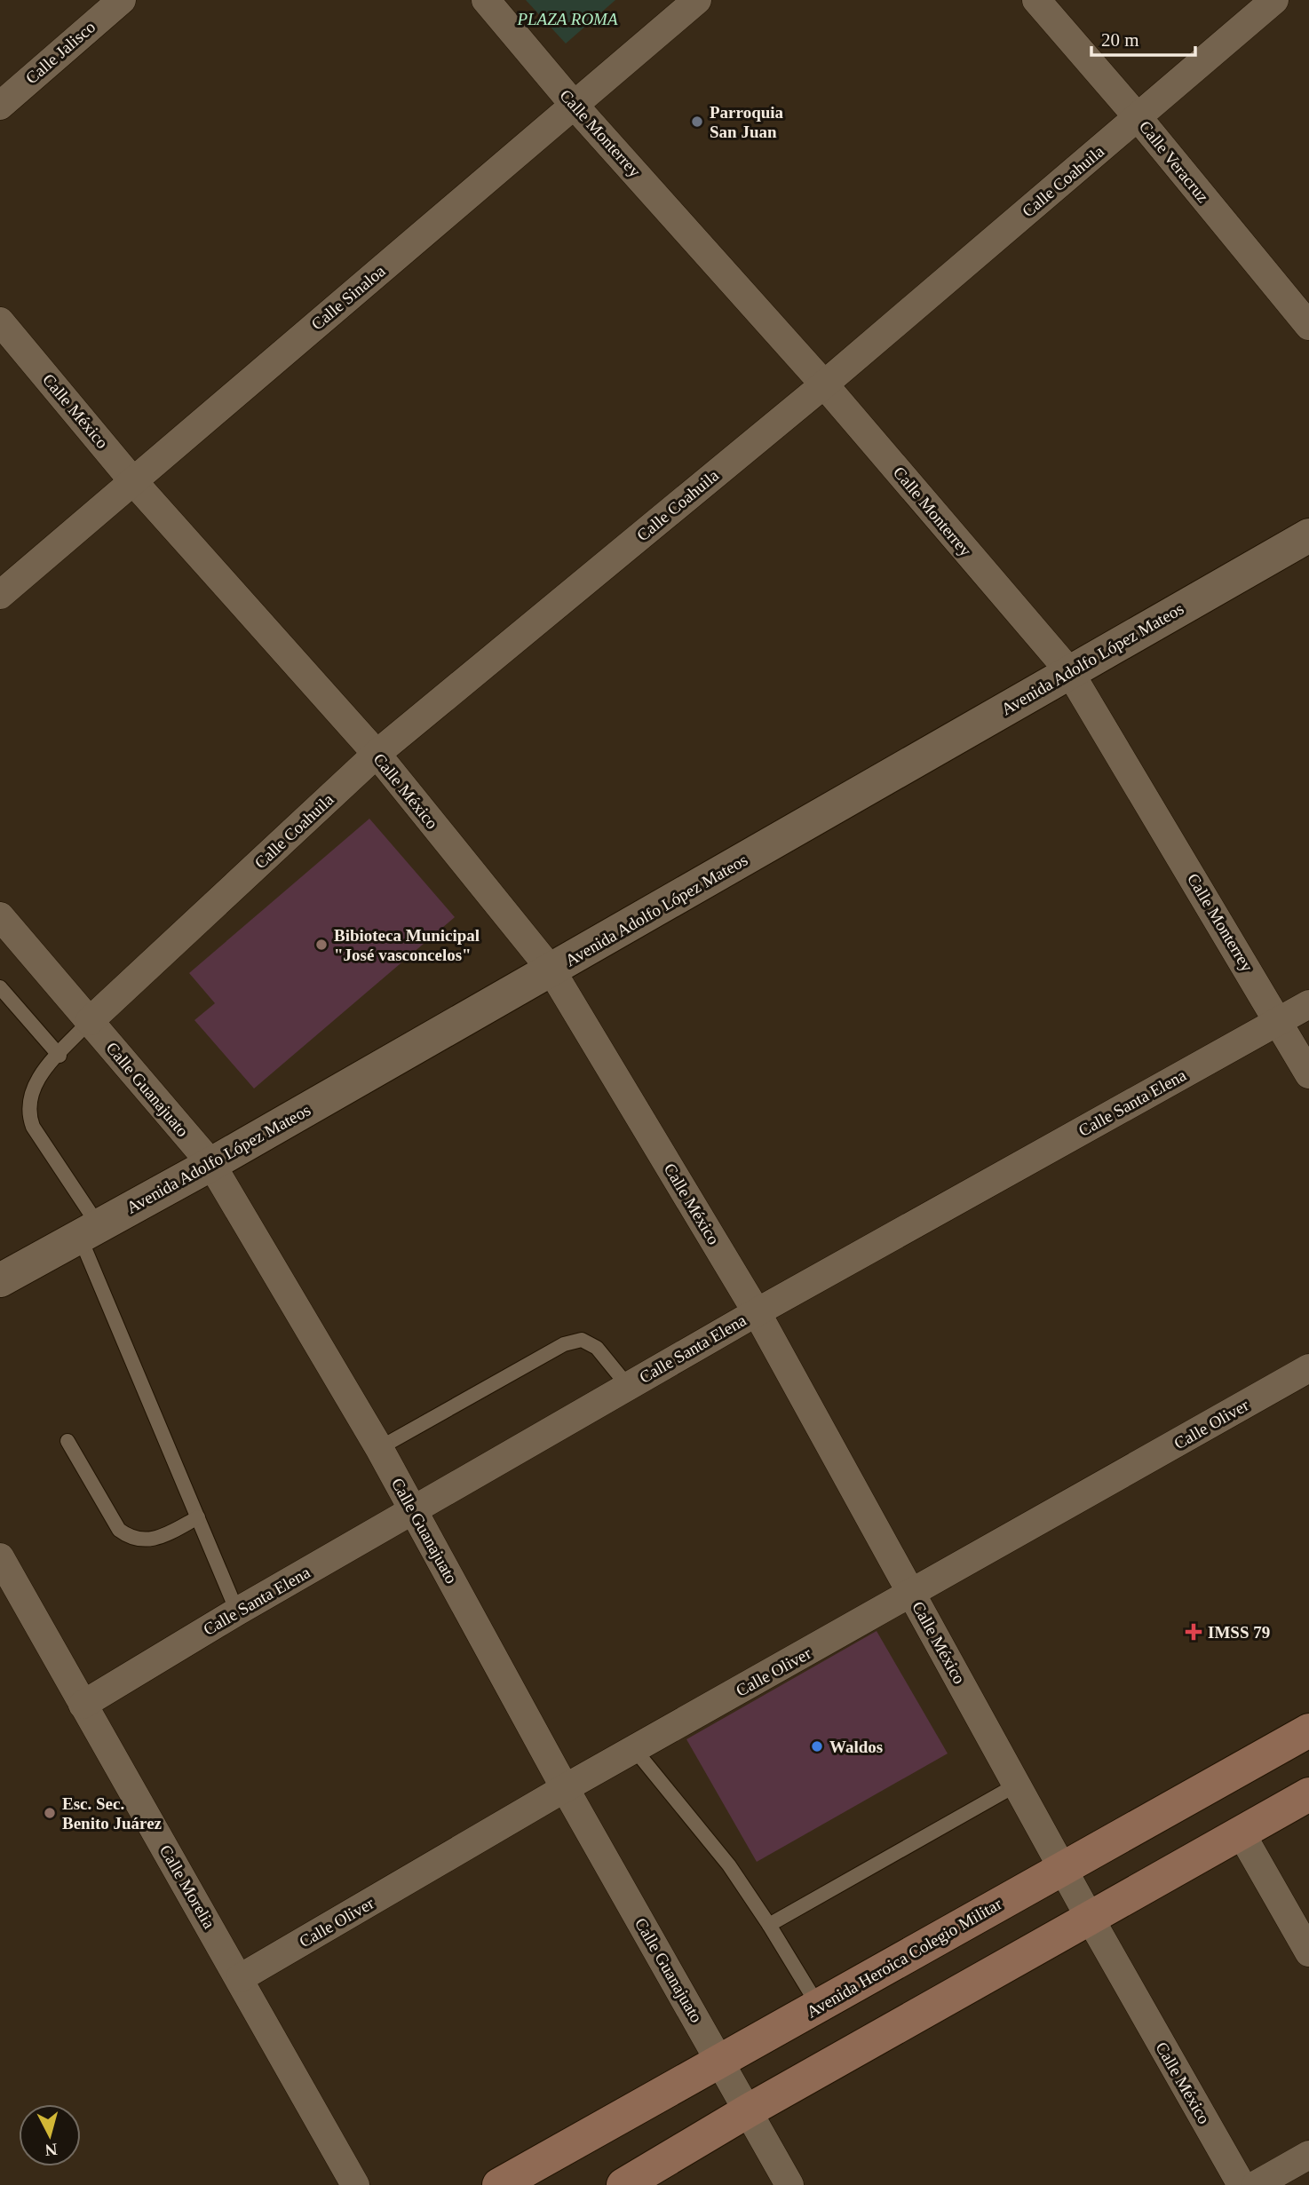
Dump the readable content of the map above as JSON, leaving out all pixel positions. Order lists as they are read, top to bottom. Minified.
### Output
{"streets":{"main road":["Avenida Heroica Colegio Militar"],"street":["Calle Jalisco","Calle Monterrey","Calle Veracruz","Calle Coahuila","Calle Sinaloa","Calle México","Avenida Adolfo López Mateos","Calle Guanajuato","Calle Santa Elena","Calle Oliver","Calle Morelia"]},"crossings":[["Calle Monterrey","Calle Coahuila"],["Calle Monterrey","Calle Sinaloa"],["Calle Monterrey","Avenida Adolfo López Mateos"],["Calle Monterrey","Calle Santa Elena"],["Calle Veracruz","Calle Coahuila"],["Calle Coahuila","Calle México"],["Calle Coahuila","Calle Guanajuato"],["Calle Sinaloa","Calle México"],["Calle México","Avenida Adolfo López Mateos"],["Calle México","Calle Santa Elena"],["Calle México","Calle Oliver"],["Calle México","Avenida Heroica Colegio Militar"],["Avenida Adolfo López Mateos","Calle Guanajuato"],["Calle Guanajuato","Calle Santa Elena"],["Calle Guanajuato","Calle Oliver"],["Calle Guanajuato","Avenida Heroica Colegio Militar"],["Calle Santa Elena","Calle Morelia"],["Calle Oliver","Calle Morelia"]],"parks":["PLAZA ROMA"],"places":{"other":["Parroquia San Juan","Bibioteca Municipal \"José vasconcelos\"","Waldos","Esc. Sec. Benito Juárez"],"health":["IMSS 79"]},"scale_bar":"20 m","north":"bottom"}
